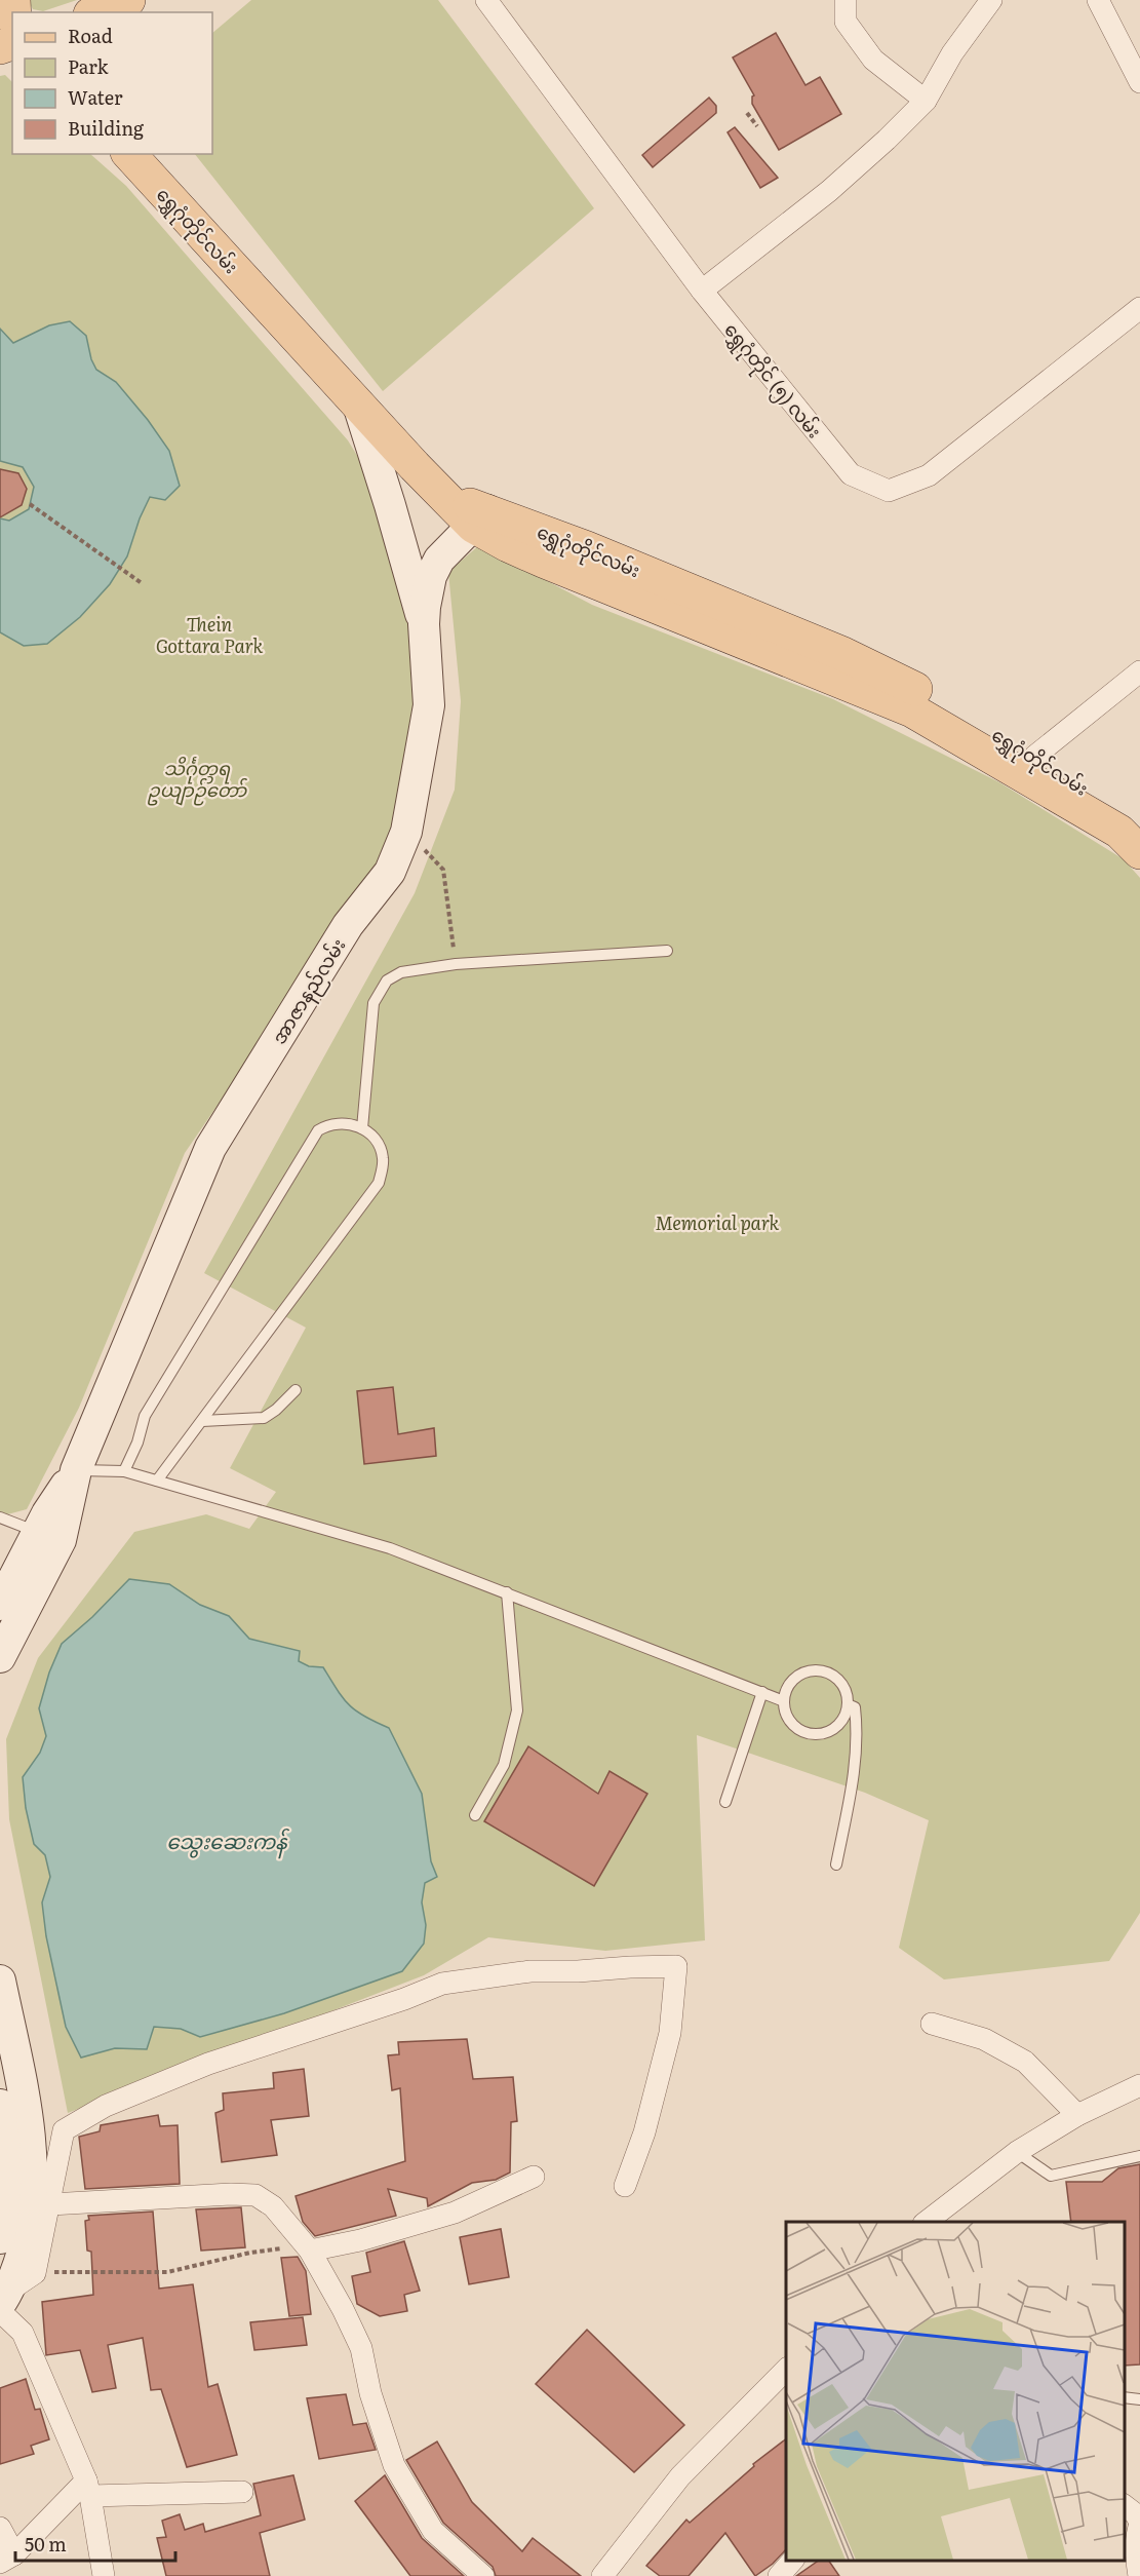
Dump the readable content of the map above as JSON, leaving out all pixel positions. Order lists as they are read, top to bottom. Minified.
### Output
{"streets":{"main road":["ရွှေဂုံတိုင်လမ်း","အာဇာနည်လမ်း"],"street":["ရွှေဂုံတိုင် (၅) လမ်း"]},"crossings":[["ရွှေဂုံတိုင်လမ်း","အာဇာနည်လမ်း"]],"water":["သွေးဆေးကန်"],"parks":["Thein Gottara Park","သိင်္ဂုတ္တရ ဥယျာဉ်တော်","Memorial park"],"legend":["Road","Park","Water","Building"],"scale_bar":"50 m"}
